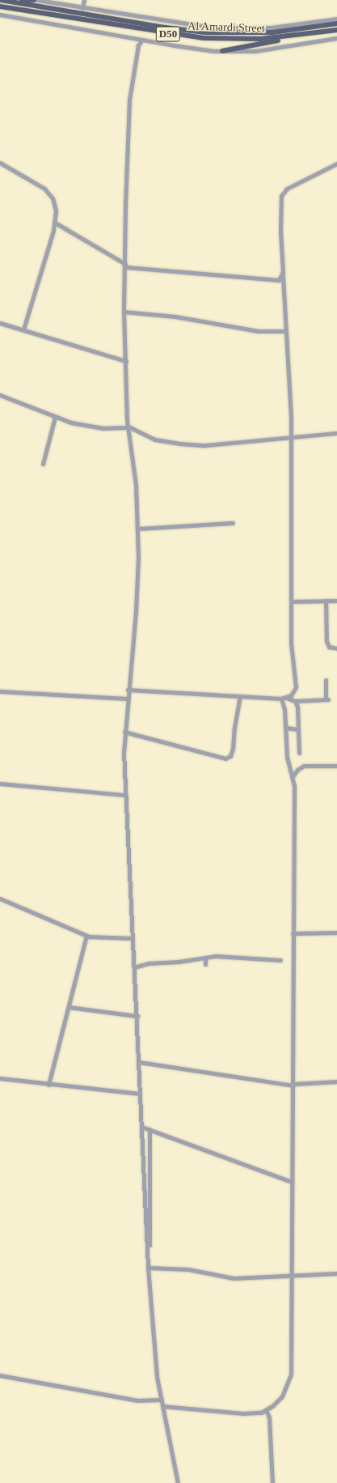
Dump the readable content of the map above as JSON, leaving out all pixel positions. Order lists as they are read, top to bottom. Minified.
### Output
{"streets":{"main road":["Al Amardi Street","D50"]}}
